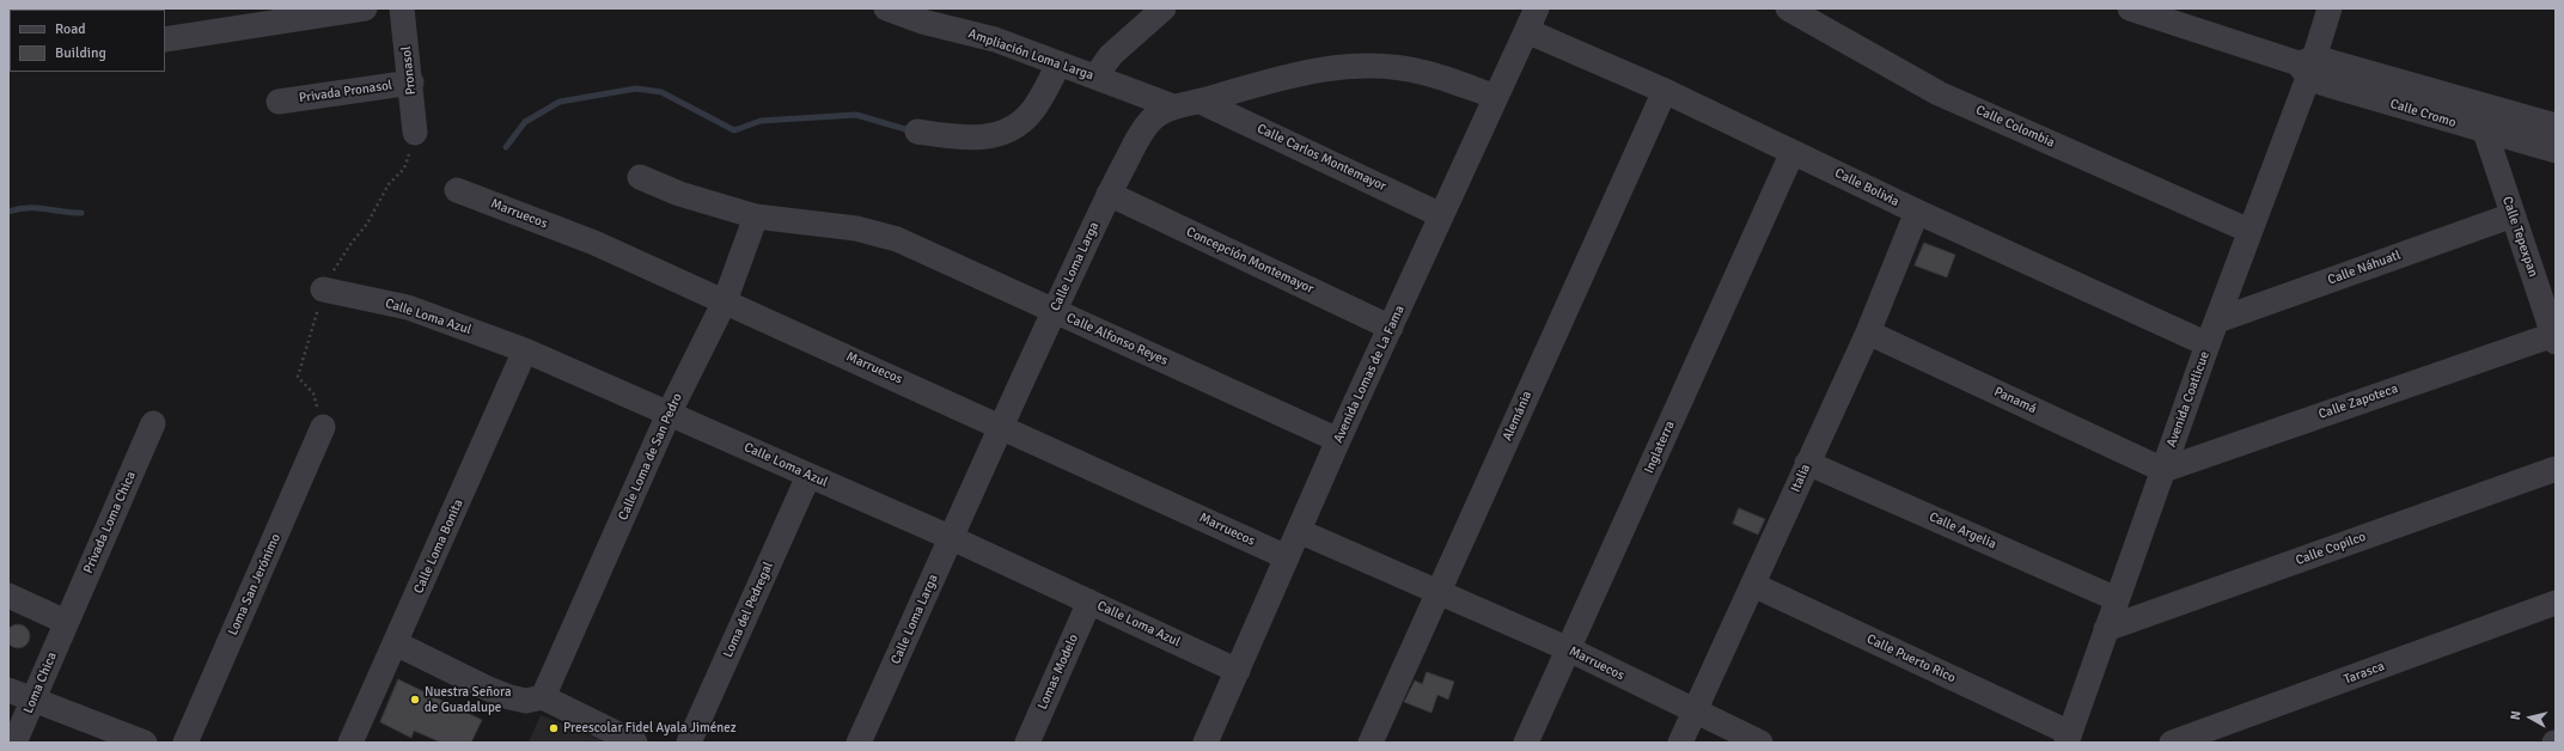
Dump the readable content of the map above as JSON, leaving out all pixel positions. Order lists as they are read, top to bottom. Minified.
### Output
{"streets":{"street":["Ampliación Loma Larga","Pronasol","Privada Pronasol","Calle Cromo","Calle Colombia","Calle Carlos Montemayor","Calle Bolivia","Marruecos","Calle Tepexpan","Concepción Montemayor","Calle Loma Larga","Calle Náhuatl","Calle Loma Azul","Calle Alfonso Reyes","Avenida Lomas de La Fama","Avenida Coatlicue","Panamá","Calle Zapoteca","Alemánia","Inglaterra","Calle Loma de San Pedro","Italia","Privada Loma Chica","Calle Argelia","Calle Loma Bonita","Calle Copilco","Loma San Jerónimo","Loma del Pedregal","Calle Puerto Rico","Lomas Modelo","Tarasca","Loma Chica"]},"crossings":[["Ampliación Loma Larga","Calle Loma Larga"],["Pronasol","Privada Pronasol"],["Calle Cromo","Calle Tepexpan"],["Calle Cromo","Avenida Coatlicue"],["Calle Colombia","Avenida Coatlicue"],["Calle Carlos Montemayor","Calle Loma Larga"],["Calle Carlos Montemayor","Avenida Lomas de La Fama"],["Calle Bolivia","Avenida Lomas de La Fama"],["Calle Bolivia","Avenida Coatlicue"],["Calle Bolivia","Alemánia"],["Calle Bolivia","Inglaterra"],["Calle Bolivia","Italia"],["Marruecos","Calle Loma Larga"],["Marruecos","Avenida Lomas de La Fama"],["Marruecos","Alemánia"],["Marruecos","Inglaterra"],["Marruecos","Calle Loma de San Pedro"],["Marruecos","Italia"],["Calle Tepexpan","Calle Náhuatl"],["Calle Tepexpan","Calle Zapoteca"],["Concepción Montemayor","Calle Loma Larga"],["Concepción Montemayor","Avenida Lomas de La Fama"],["Calle Loma Larga","Calle Loma Azul"],["Calle Loma Larga","Calle Alfonso Reyes"],["Calle Loma Larga","Avenida Lomas de La Fama"],["Calle Náhuatl","Avenida Coatlicue"],["Calle Loma Azul","Avenida Lomas de La Fama"],["Calle Loma Azul","Calle Loma de San Pedro"],["Calle Loma Azul","Calle Loma Bonita"],["Calle Loma Azul","Loma del Pedregal"],["Calle Loma Azul","Lomas Modelo"],["Calle Alfonso Reyes","Avenida Lomas de La Fama"],["Calle Alfonso Reyes","Calle Loma de San Pedro"],["Avenida Coatlicue","Panamá"],["Avenida Coatlicue","Calle Zapoteca"],["Avenida Coatlicue","Calle Argelia"],["Avenida Coatlicue","Calle Copilco"],["Avenida Coatlicue","Calle Puerto Rico"],["Panamá","Calle Zapoteca"],["Panamá","Italia"],["Italia","Calle Argelia"],["Italia","Calle Puerto Rico"],["Privada Loma Chica","Loma Chica"]],"places":["Nuestra Señora de Guadalupe","Preescolar Fidel Ayala Jiménez"],"legend":["Road","Building"],"north":"left"}
